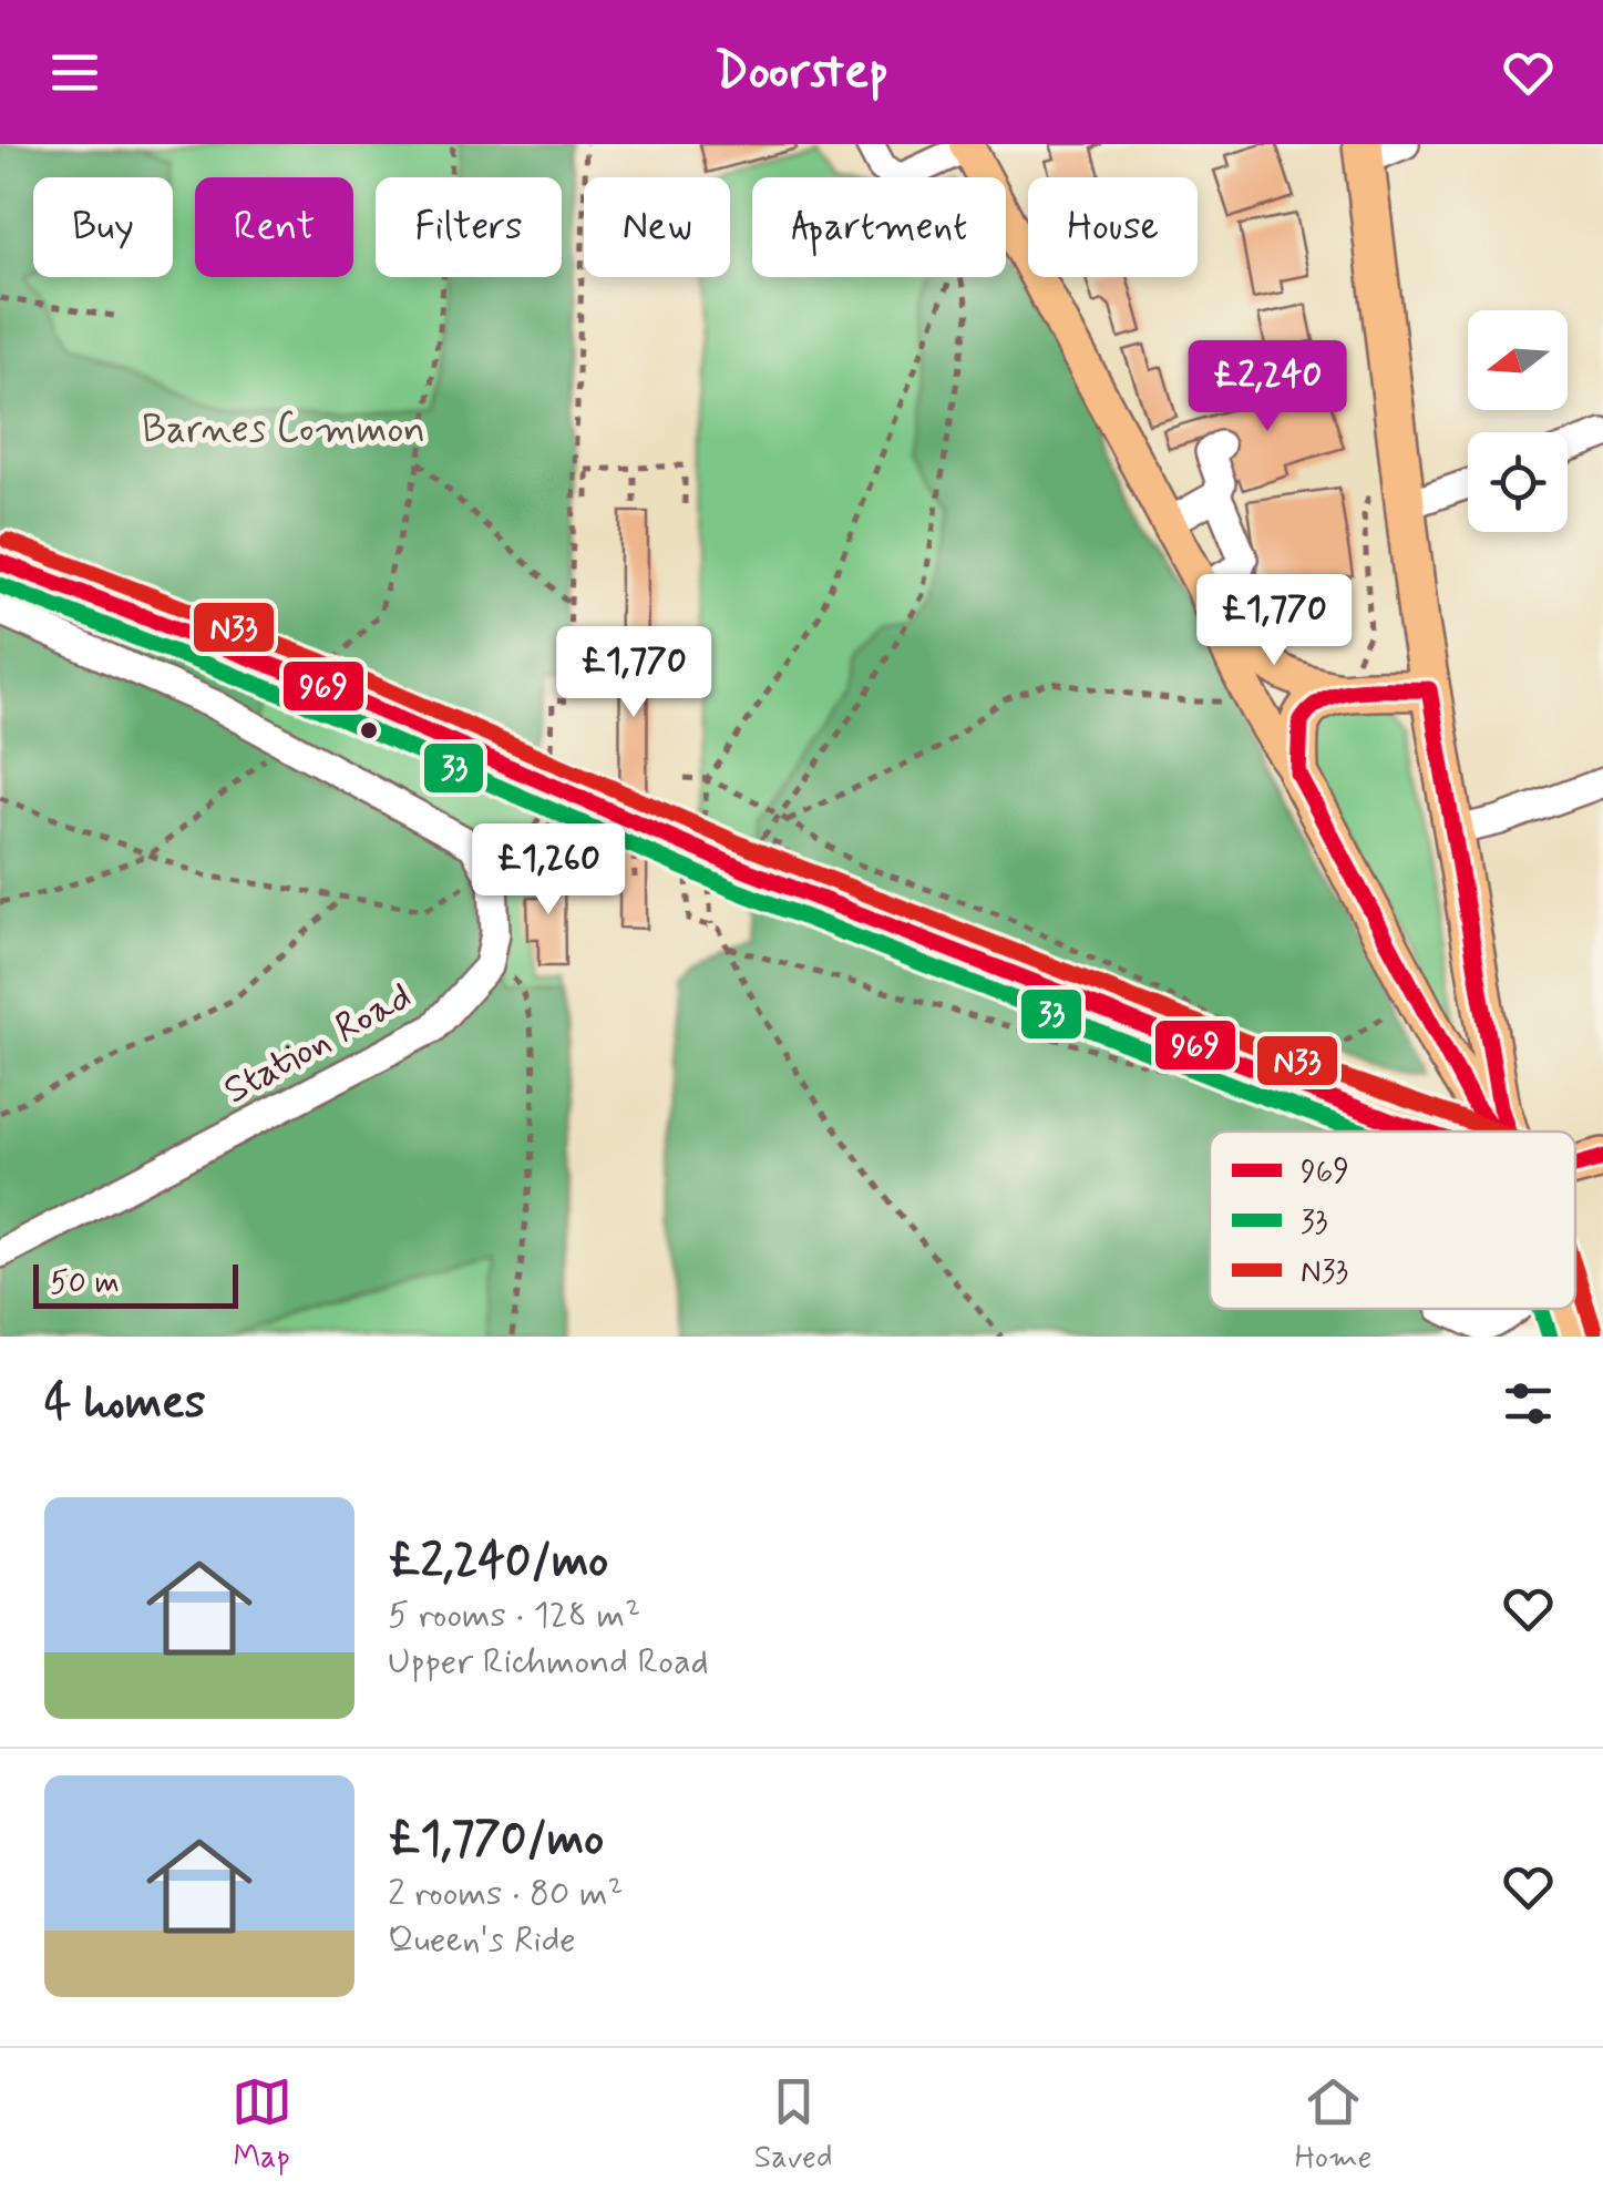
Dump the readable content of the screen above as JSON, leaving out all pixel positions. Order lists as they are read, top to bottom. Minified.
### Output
{"streets":{"street":["Station Road"]},"parks":["Barnes Common"],"lines":["transit line N33","transit line 969","transit line 33"],"legend":["969","33","N33"],"scale_bar":"50 m","north":"left","page":{"header":"Doorstep","chip":["Buy","Rent","Filters","New","Apartment","House"],"price":["£2,240","£1,770","£1,770","£1,260"],"scale":"50 m","heading":"4 homes","list":[{"name":"£2,240/mo","note":"5 rooms · 128 m² · Upper Richmond Road"},{"name":"£1,770/mo","note":"2 rooms · 80 m² · Queen's Ride"}],"tabs":["Map","Saved","Home"]}}
